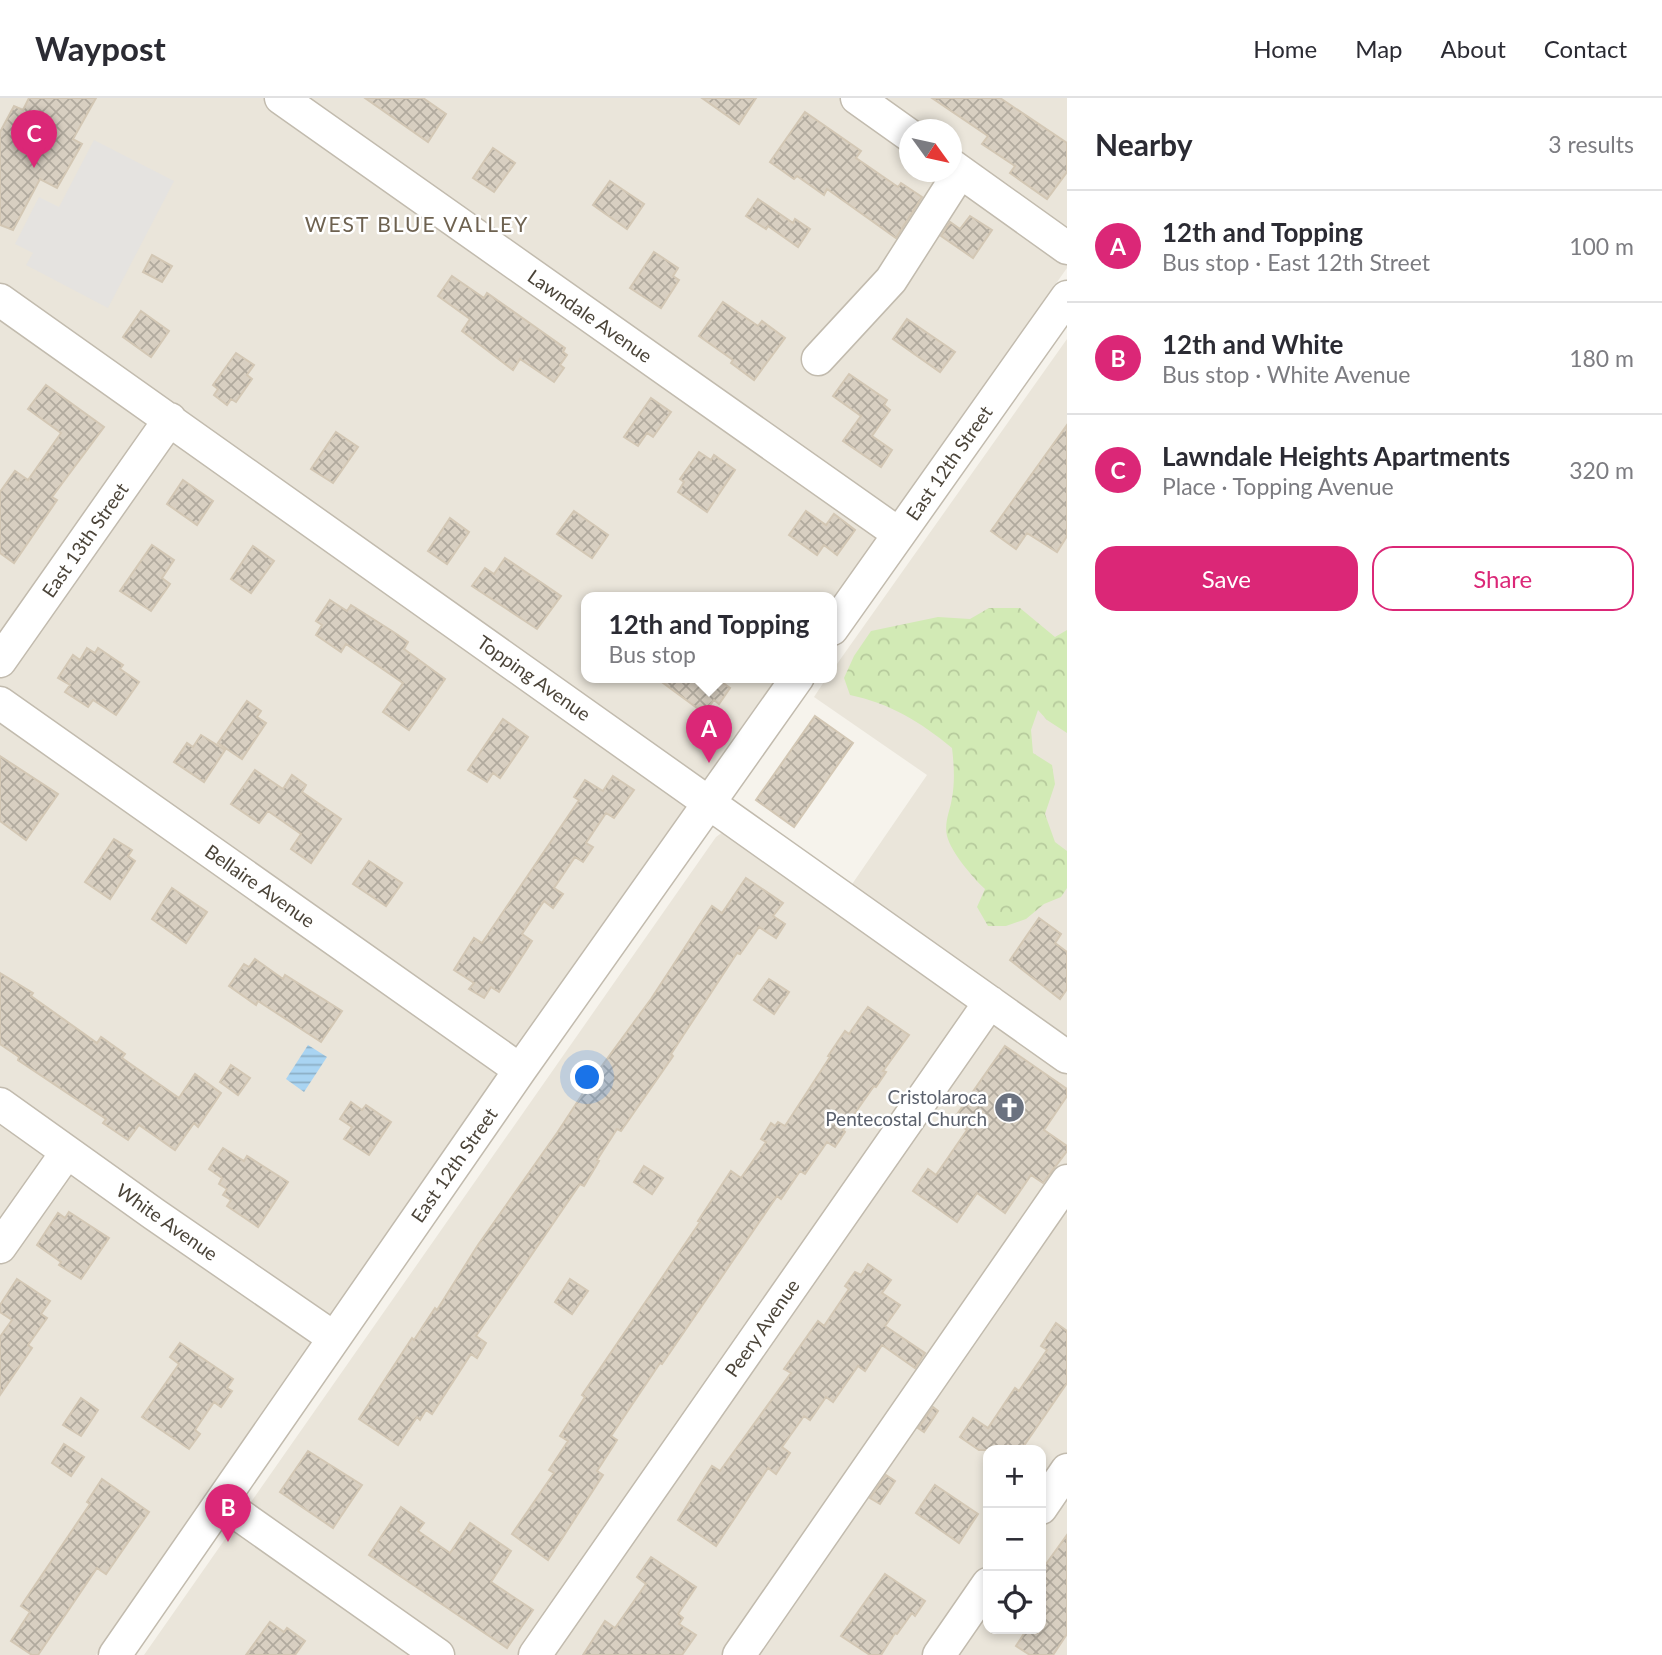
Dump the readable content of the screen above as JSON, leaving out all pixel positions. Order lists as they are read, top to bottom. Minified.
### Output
{"streets":{"street":["Lawndale Avenue","East 12th Street","East 13th Street","Topping Avenue","Bellaire Avenue","White Avenue","Peery Avenue"]},"crossings":[["Lawndale Avenue","East 12th Street"],["East 12th Street","Topping Avenue"],["East 12th Street","Bellaire Avenue"],["East 12th Street","White Avenue"],["East 13th Street","Topping Avenue"],["Topping Avenue","Peery Avenue"]],"districts":["WEST BLUE VALLEY"],"places":{"church":["Cristolaroca Pentecostal Church"]},"north":"bottom right","page":{"header":"Waypost","nav":["Home","Map","About","Contact"],"heading":["Nearby","3 results"],"pins":["C","A","B"],"list":[{"mark":"A","name":"12th and Topping","note":"Bus stop · East 12th Street","value":"100 m"},{"mark":"B","name":"12th and White","note":"Bus stop · White Avenue","value":"180 m"},{"mark":"C","name":"Lawndale Heights Apartments","note":"Place · Topping Avenue","value":"320 m"}],"buttons":["Save","Share"],"popup":["12th and Topping","Bus stop"],"map_buttons":["+","−"]}}
